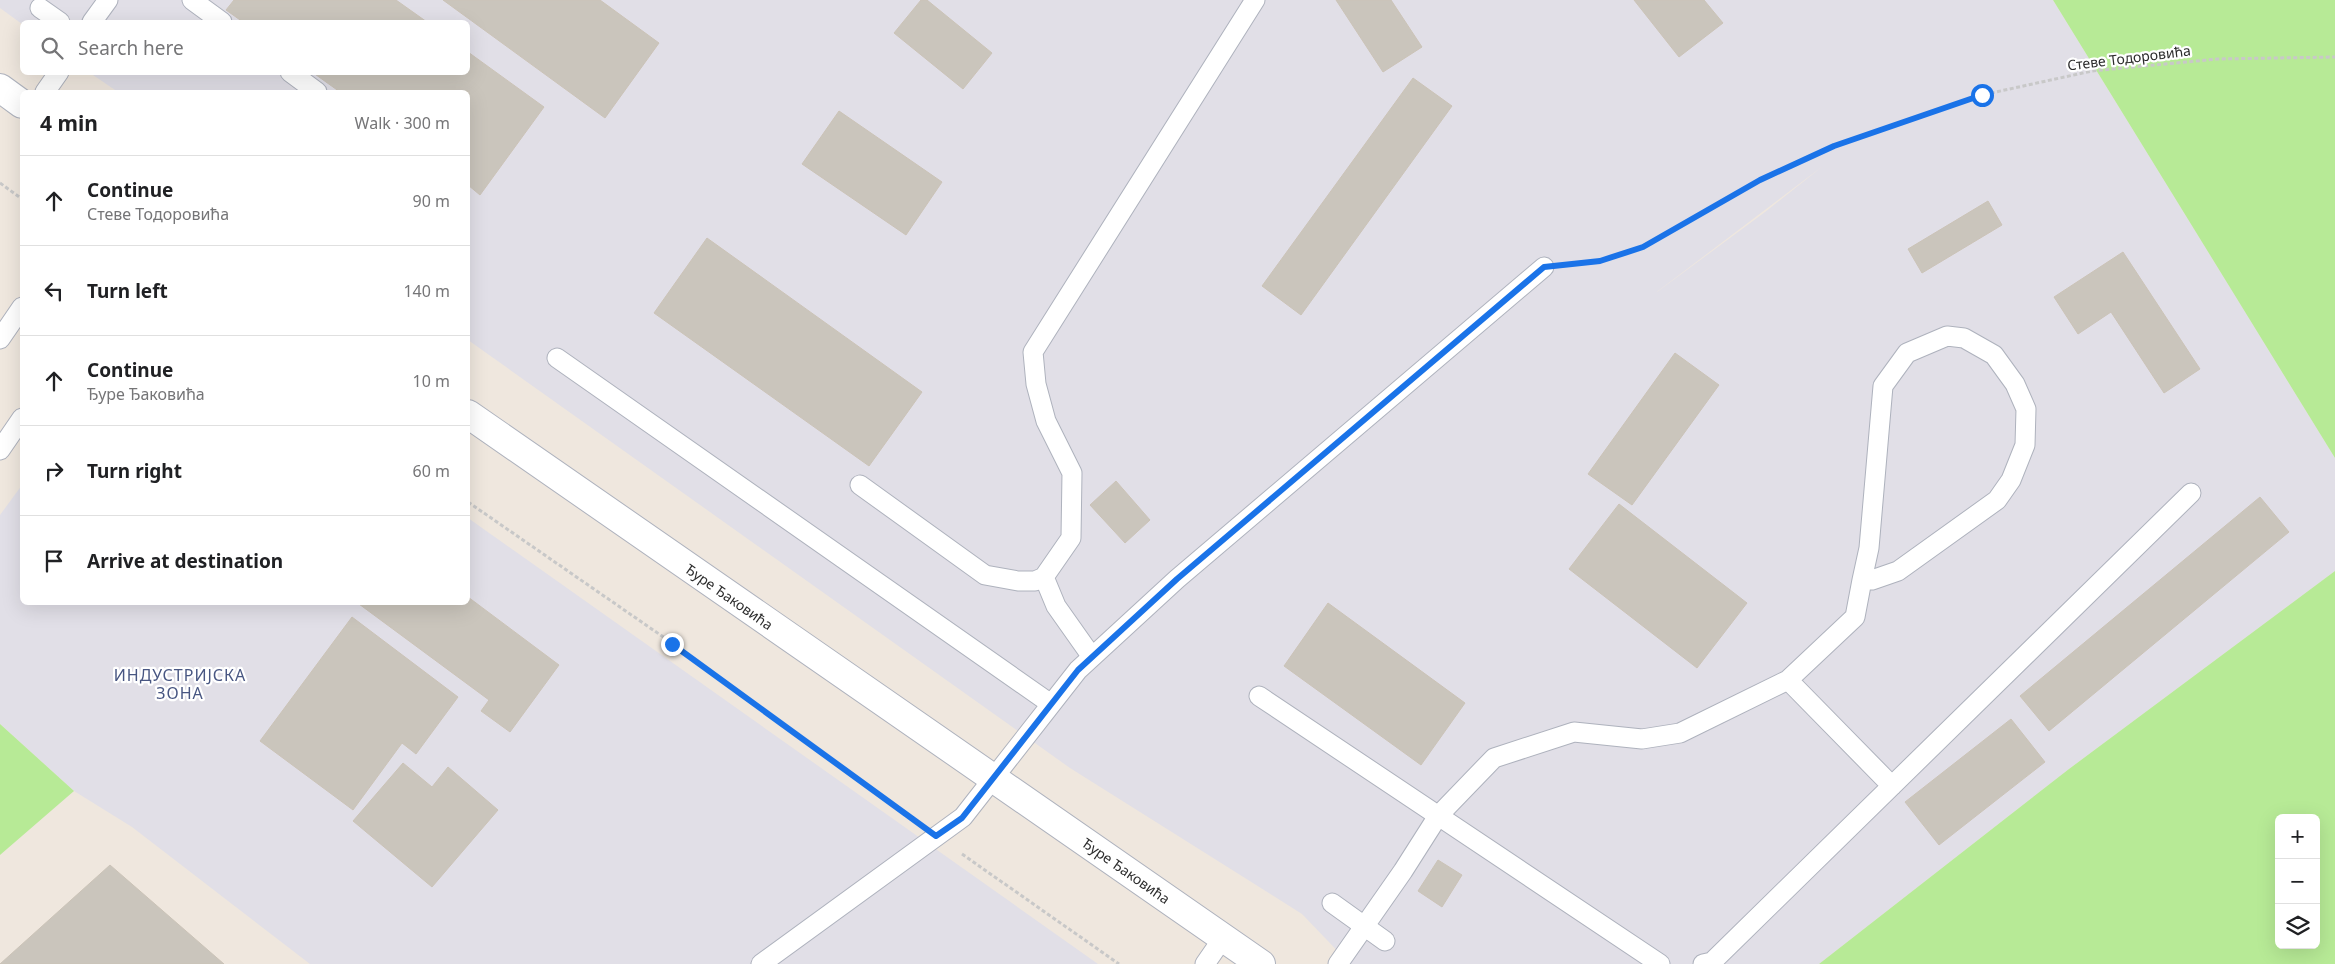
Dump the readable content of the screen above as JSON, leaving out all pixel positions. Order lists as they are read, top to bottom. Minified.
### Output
{"streets":{"street":["Ђуре Ђаковића"],"path":["Стеве Тодоровића"]},"districts":["ИНДУСТРИЈСКА ЗОНА"],"page":{"search":"Search here","heading":["4 min","Walk · 300 m"],"list":[["Continue","Стеве Тодоровића","90 m"],["Turn left","140 m"],["Continue","Ђуре Ђаковића","10 m"],["Turn right","60 m"],"Arrive at destination"],"map_buttons":["+","−"]}}
